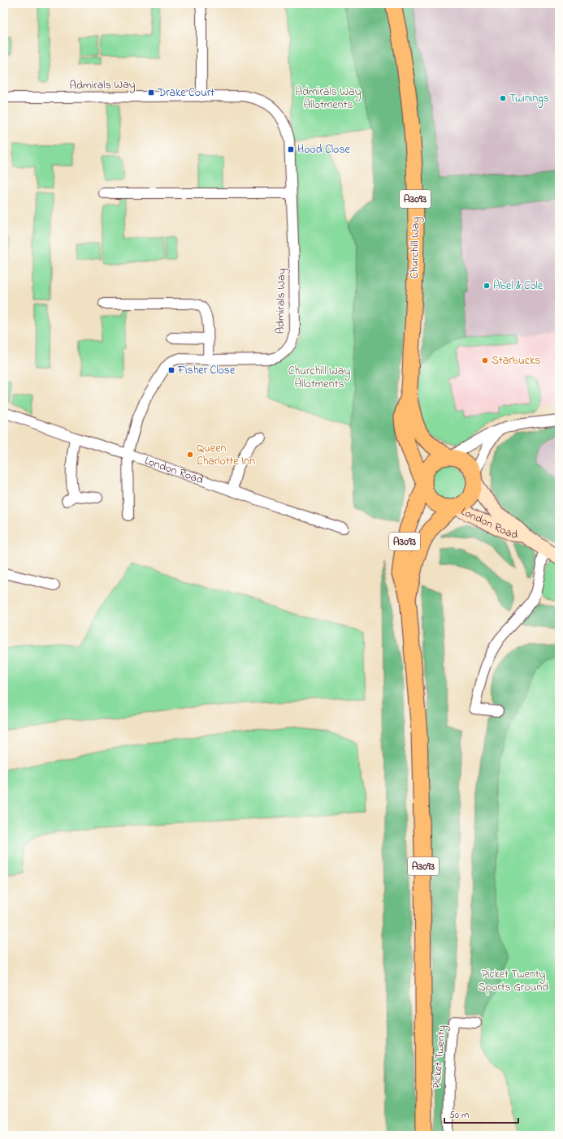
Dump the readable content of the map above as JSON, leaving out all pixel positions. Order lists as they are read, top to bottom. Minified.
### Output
{"streets":{"main road":["A3093","Churchill Way","London Road"],"street":["Admirals Way","Picket Twenty"]},"crossings":[["Admirals Way","London Road"],["A3093","Churchill Way"],["A3093","London Road"],["Churchill Way","London Road"]],"parks":["Admirals Way Allotments","Churchill Way Allotments","Picket Twenty Sports Ground"],"places":{"transit":["Drake Court","Hood Close","Fisher Close"],"other":["Twinings","Abel & Cole","Starbucks","Queen Charlotte Inn"]},"scale_bar":"50 m"}
